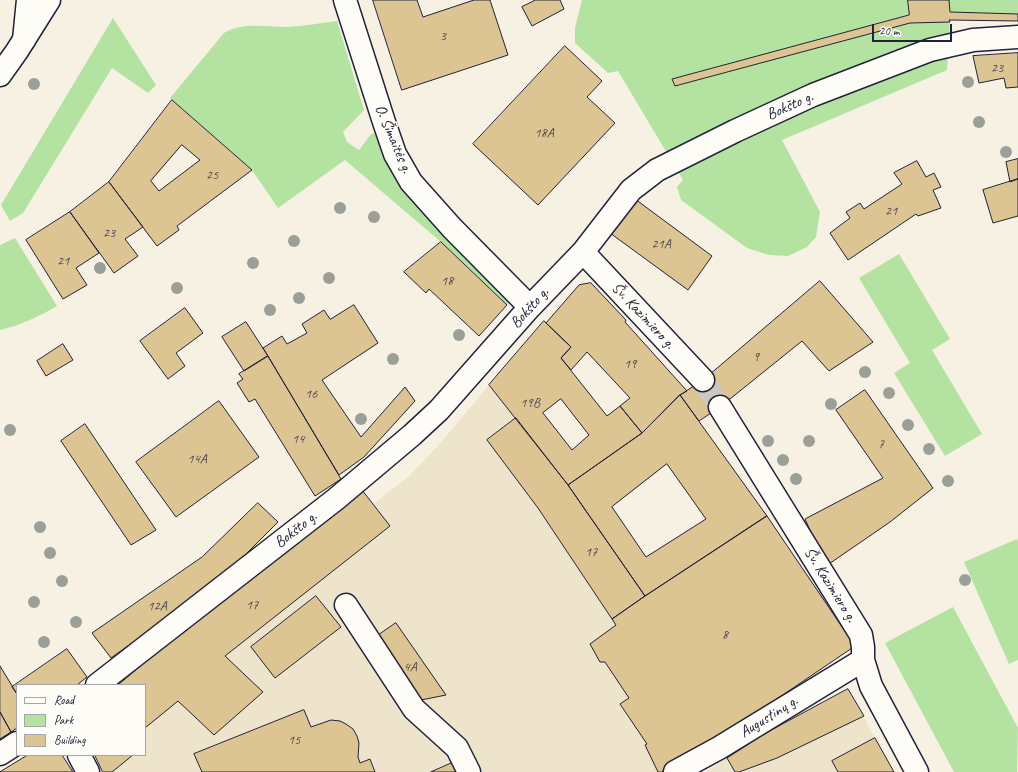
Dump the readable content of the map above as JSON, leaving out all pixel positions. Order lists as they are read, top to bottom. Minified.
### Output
{"streets":{"street":["Bokšto g.","O. Šimaitės g.","Šv. Kazimiero g.","Augustinų g."]},"crossings":[["Bokšto g.","O. Šimaitės g."],["Bokšto g.","Šv. Kazimiero g."],["Šv. Kazimiero g.","Augustinų g."]],"house_numbers":["3","23","18A","25","21","23","21A","21","18","9","19","16","19B","14","7","14A","17","17","12A","8","4A","15"],"legend":["Road","Park","Building"],"scale_bar":"20 m"}
